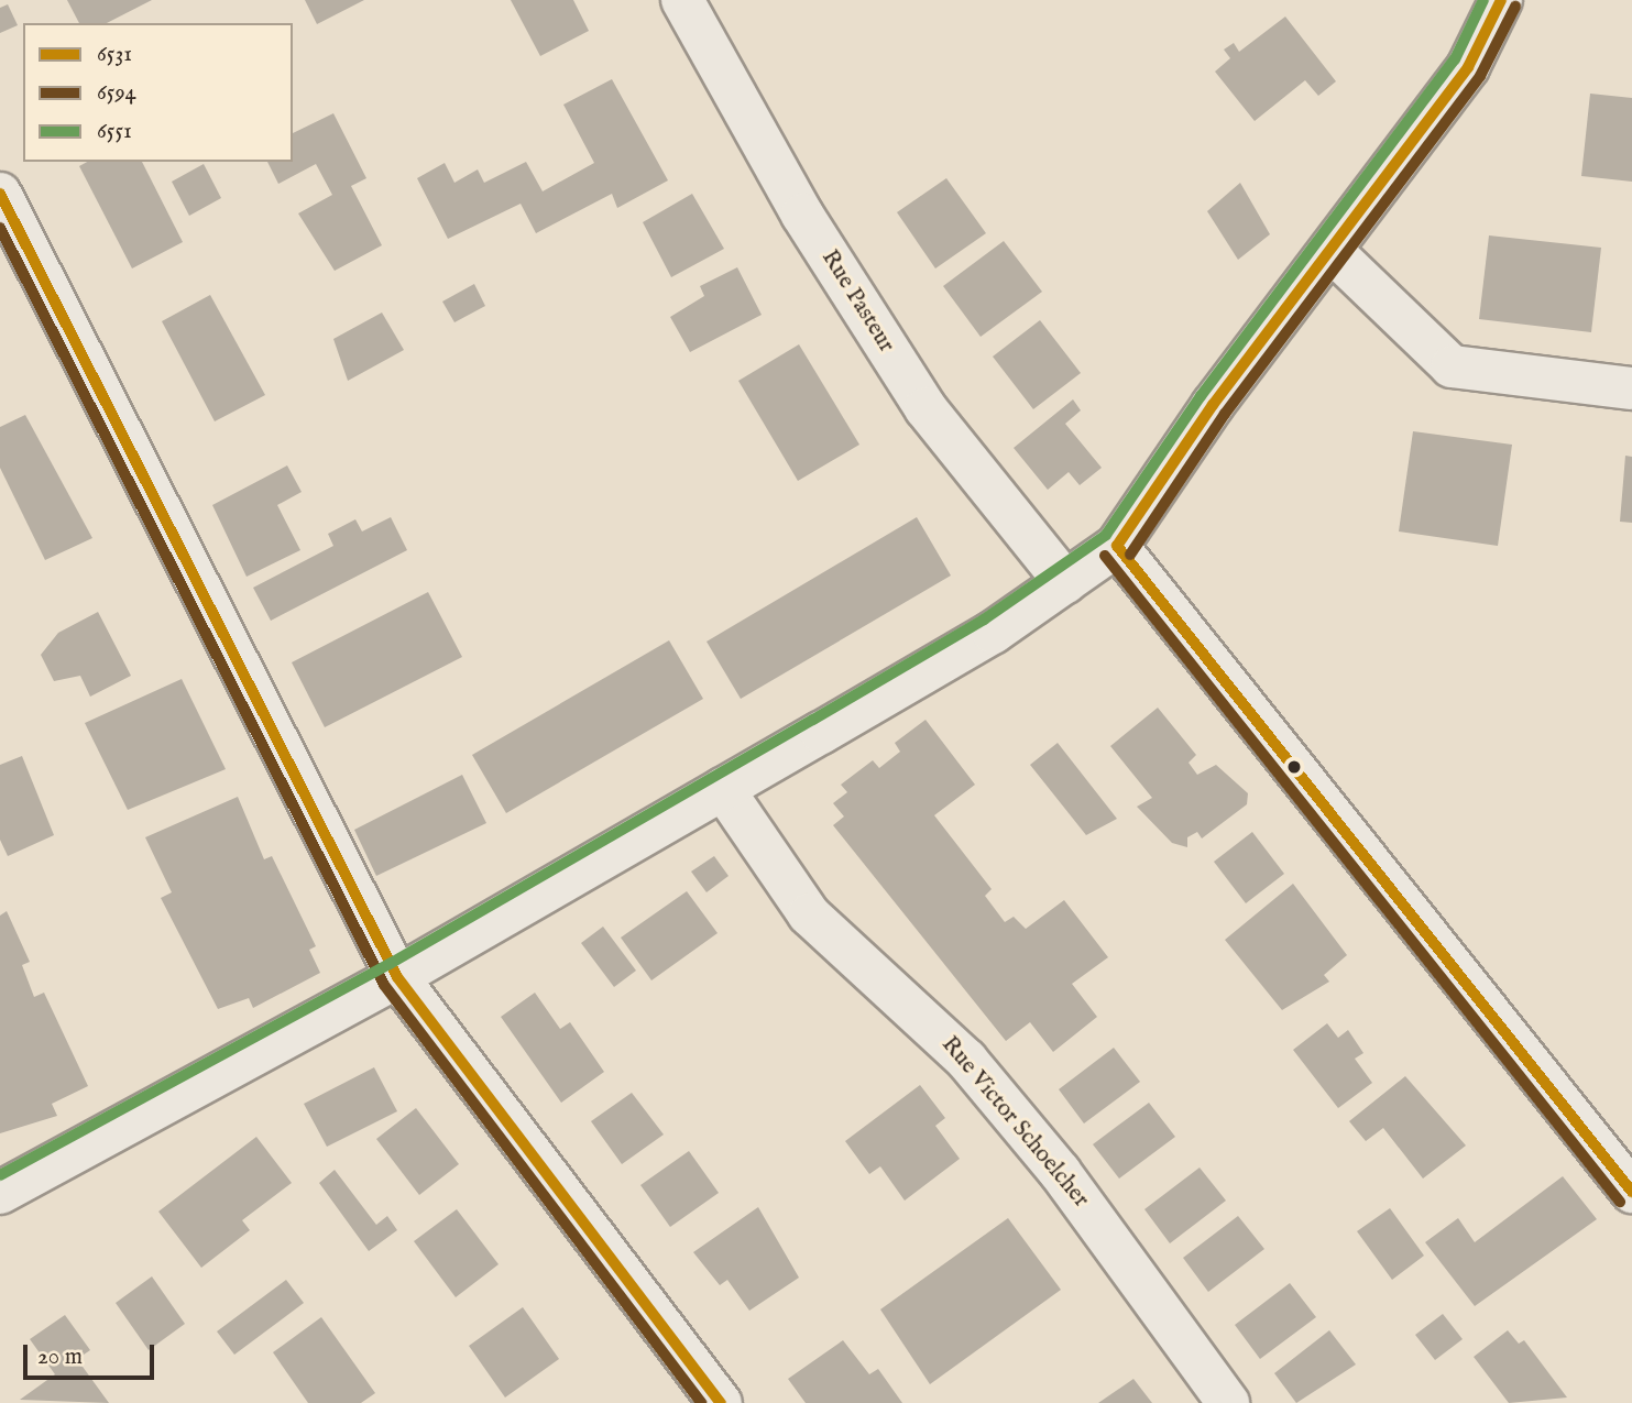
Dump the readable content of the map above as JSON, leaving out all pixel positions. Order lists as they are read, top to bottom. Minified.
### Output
{"streets":{"street":["Rue Pasteur","Rue Victor Schoelcher"]},"lines":["transit line 6531","transit line 6551","transit line 6594"],"legend":["6531","6594","6551"],"scale_bar":"20 m"}
